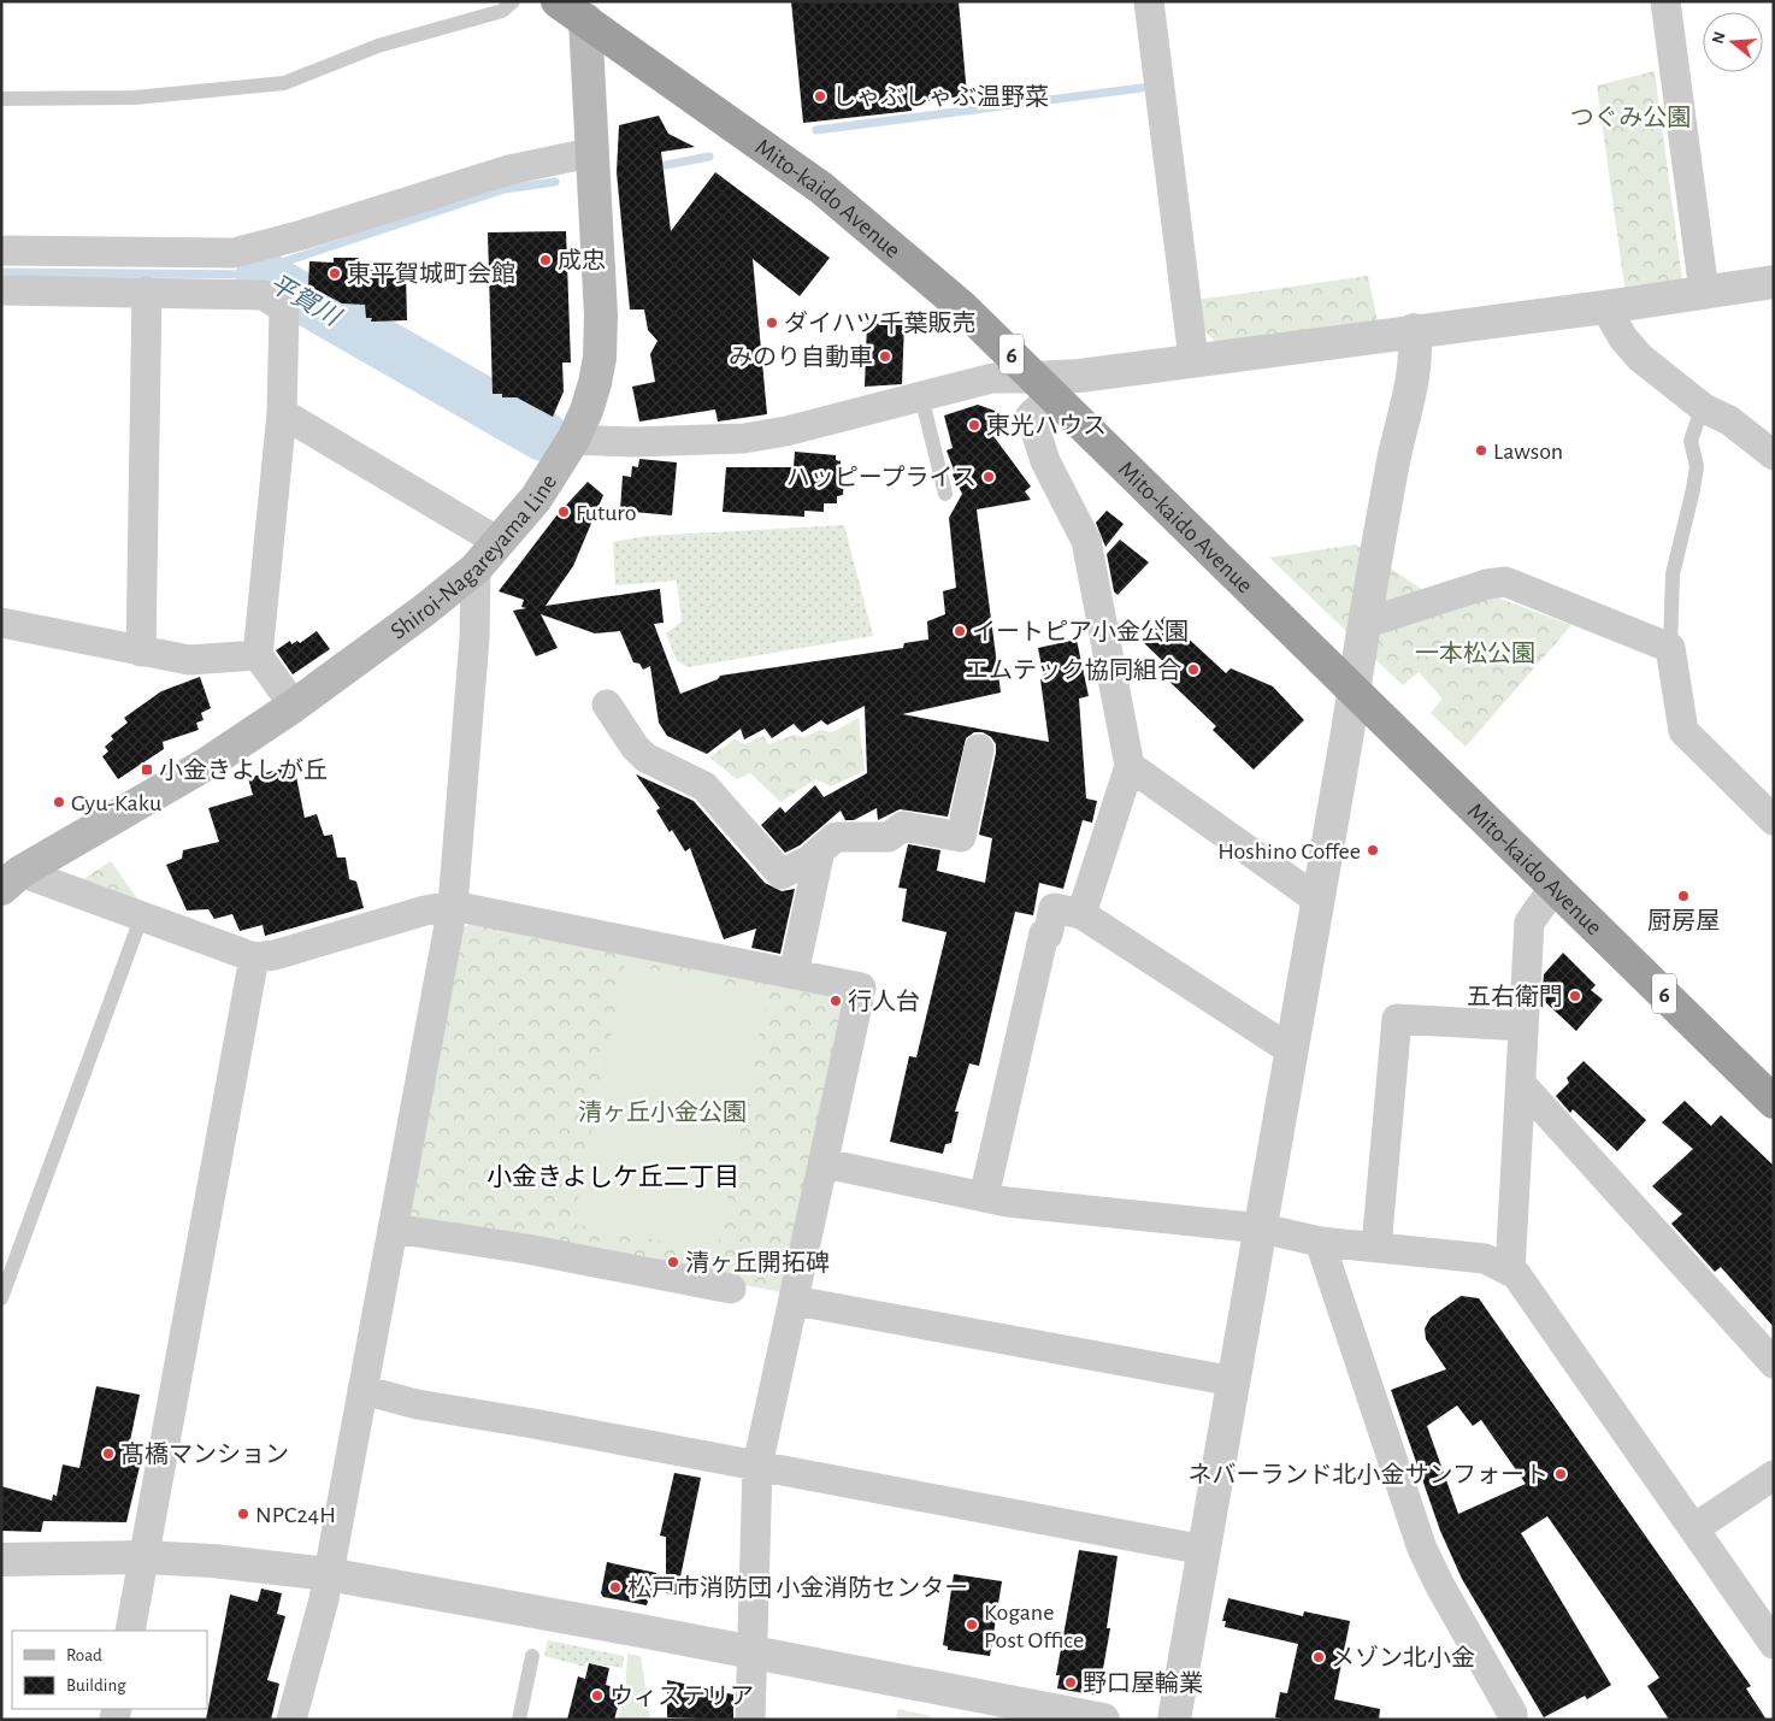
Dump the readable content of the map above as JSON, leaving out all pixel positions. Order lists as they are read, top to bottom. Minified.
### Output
{"streets":{"highway":["Mito-kaido Avenue","6"],"main road":["Shiroi-Nagareyama Line"]},"crossings":[["Mito-kaido Avenue","Shiroi-Nagareyama Line"]],"districts":["小金きよしケ丘二丁目"],"water":["平賀川"],"parks":["つぐみ公園","一本松公園","清ヶ丘小金公園"],"places":{"other":["しゃぶしゃぶ温野菜","成忠","東平賀城町会館","ダイハツ千葉販売","みのり自動車","東光ハウス","Lawson","ハッピープライス","Futuro","イートピア小金公園","エムテック協同組合","Gyu-Kaku","Hoshino Coffee","厨房屋","五右衛門","行人台","清ヶ丘開拓碑","髙橋マンション","ネバーランド北小金サンフォート","NPC24H","松戸市消防団 小金消防センター","Kogane Post Office","メゾン北小金","野口屋輪業","ウィステリア"],"transit":["小金きよしが丘"]},"legend":["Road","Building"],"north":"left"}
